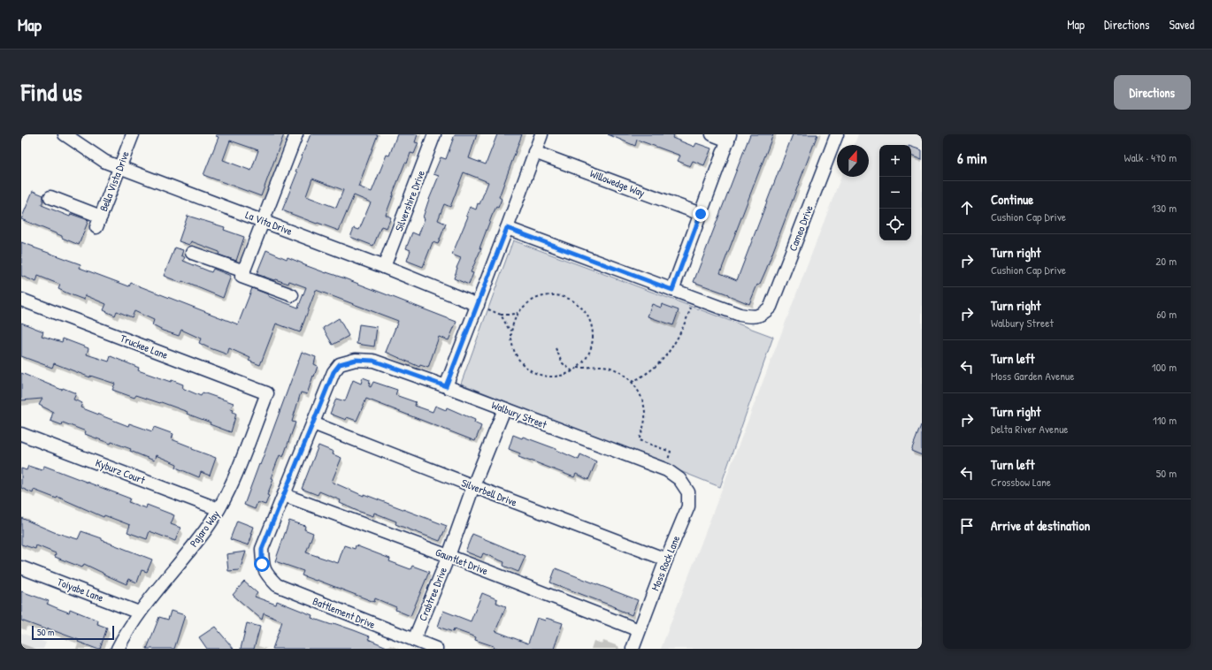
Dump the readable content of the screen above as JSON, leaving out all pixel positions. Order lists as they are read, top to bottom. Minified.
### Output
{"streets":{"street":["Bella Vista Drive","Willowedge Way","Silvershire Drive","La Vita Drive","Cameo Drive","Truckee Lane","Walbury Street","Kyburz Court","Silverbell Drive","Pajaro Way","Gauntlet Drive","Moss Rock Lane","Toiyabe Lane","Crabtree Drive","Battlement Drive"]},"crossings":[["Bella Vista Drive","La Vita Drive"],["Silvershire Drive","La Vita Drive"],["Truckee Lane","Pajaro Way"],["Walbury Street","Silverbell Drive"],["Walbury Street","Moss Rock Lane"],["Walbury Street","Crabtree Drive"],["Kyburz Court","Pajaro Way"],["Silverbell Drive","Moss Rock Lane"],["Silverbell Drive","Crabtree Drive"],["Pajaro Way","Toiyabe Lane"],["Gauntlet Drive","Moss Rock Lane"],["Gauntlet Drive","Crabtree Drive"],["Gauntlet Drive","Battlement Drive"],["Crabtree Drive","Battlement Drive"]],"scale_bar":"50 m","north":"top","page":{"header":"Map","nav":["Map","Directions","Saved"],"title":"Find us","buttons":"Directions","heading":["6 min","Walk · 470 m"],"map_buttons":["+","−"],"list":[["Continue","Cushion Cap Drive","130 m"],["Turn right","Cushion Cap Drive","20 m"],["Turn right","Walbury Street","60 m"],["Turn left","Moss Garden Avenue","100 m"],["Turn right","Delta River Avenue","110 m"],["Turn left","Crossbow Lane","50 m"],"Arrive at destination"],"scale":"50 m"}}
